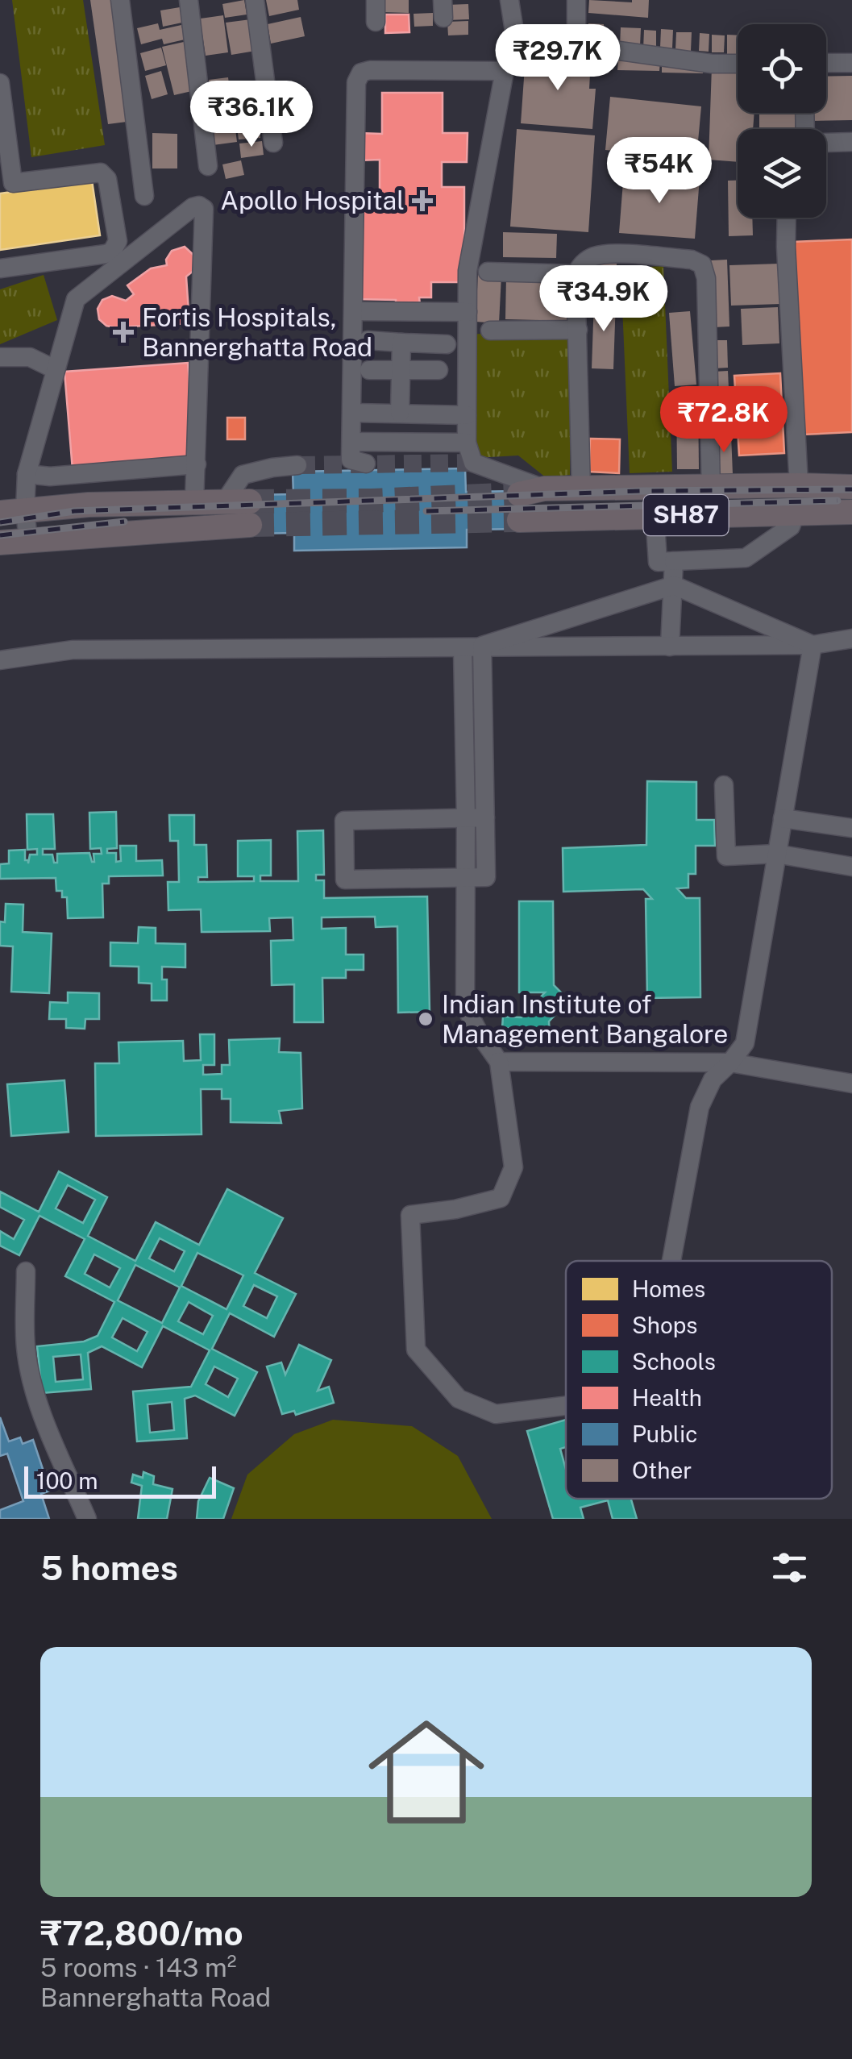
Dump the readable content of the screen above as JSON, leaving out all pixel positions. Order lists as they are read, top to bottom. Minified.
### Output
{"streets":{"main road":["SH87"]},"places":{"health":["Apollo Hospital","Fortis Hospitals, Bannerghatta Road"],"other":["Indian Institute of Management Bangalore"]},"legend":["Homes","Shops","Schools","Health","Public","Other"],"scale_bar":"100 m","page":{"price":["₹29.7K","₹36.1K","₹54K","₹34.9K","₹72.8K"],"scale":"100 m","heading":"5 homes","list":[{"name":"₹72,800/mo","note":"5 rooms · 143 m² · Bannerghatta Road"}]}}
